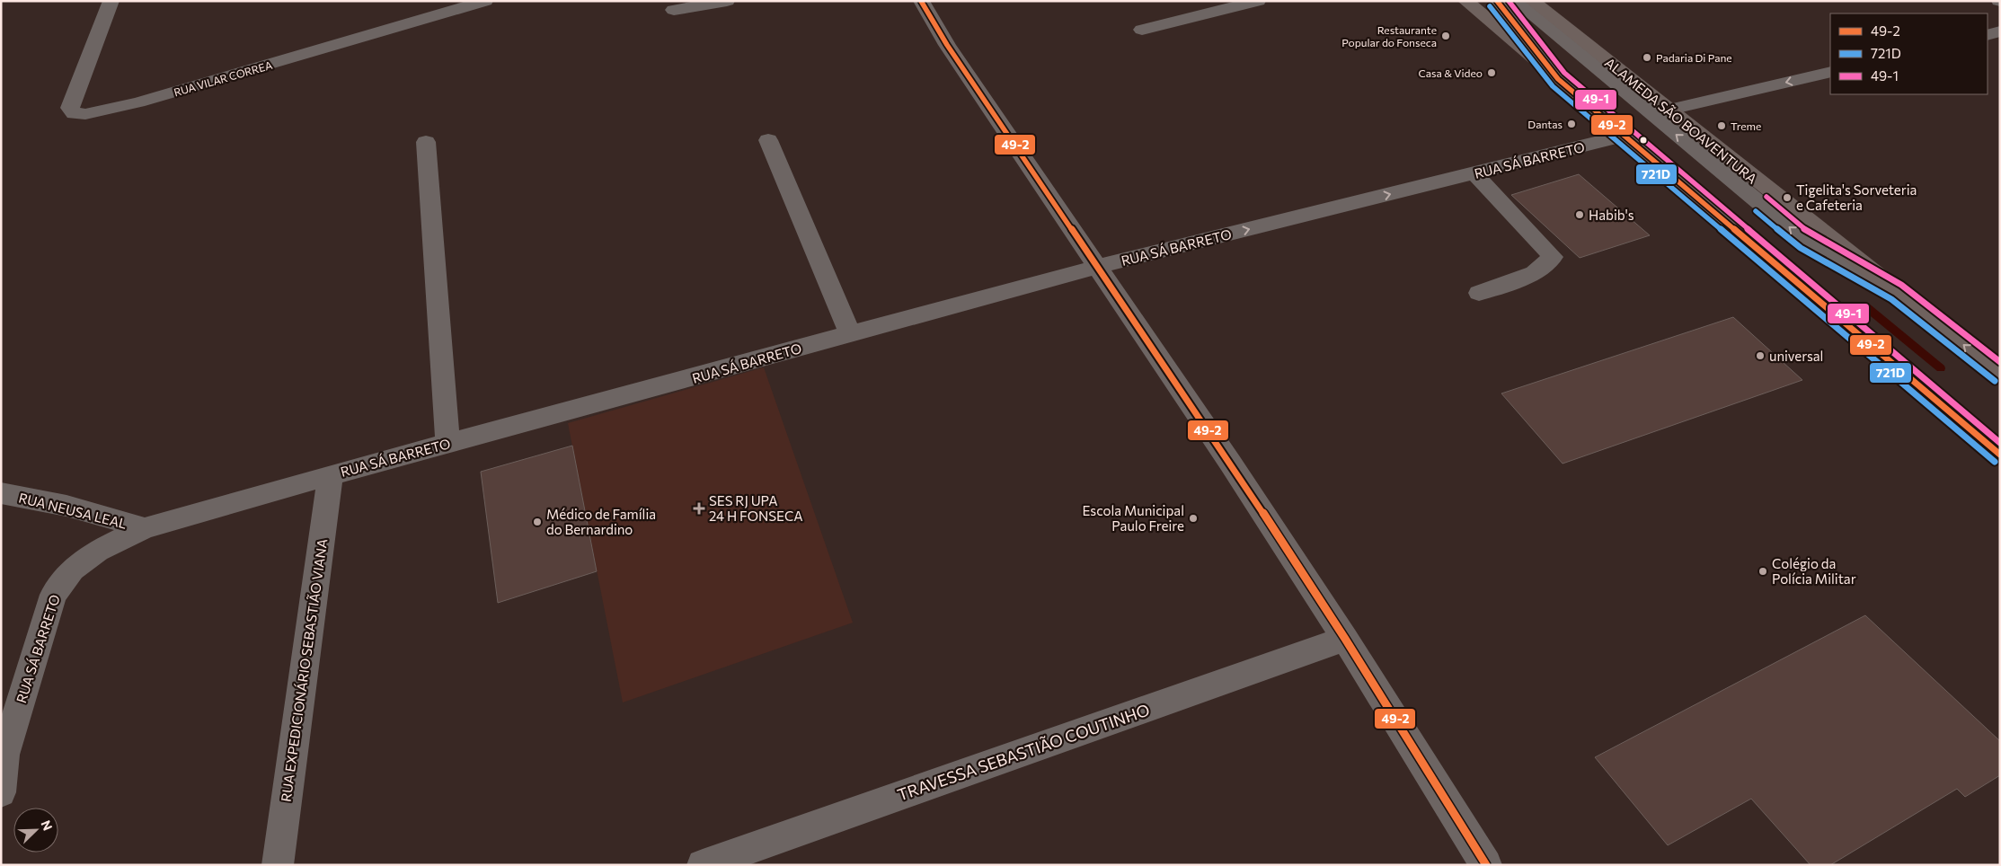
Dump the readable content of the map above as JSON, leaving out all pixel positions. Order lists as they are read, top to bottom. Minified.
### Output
{"streets":{"highway":["ALAMEDA SÃO BOAVENTURA"],"street":["RUA VILAR CORREA","RUA SÁ BARRETO","RUA NEUSA LEAL","RUA EXPEDICIONÁRIO SEBASTIÃO VIANA","TRAVESSA SEBASTIÃO COUTINHO"]},"crossings":[["RUA SÁ BARRETO","RUA NEUSA LEAL"],["RUA SÁ BARRETO","RUA EXPEDICIONÁRIO SEBASTIÃO VIANA"]],"places":{"other":["Restaurante Popular do Fonseca","Padaria Di Pane","Casa & Video","Dantas","Treme","Tigelita's Sorveteria e Cafeteria","Habib's","universal","Escola Municipal Paulo Freire","Médico de Família do Bernardino","Colégio da Polícia Militar"],"health":["SES RJ UPA 24 H FONSECA"]},"lines":["transit line 49-2","transit line 49-1","transit line 721D"],"legend":["49-2","721D","49-1"],"north":"top right"}
